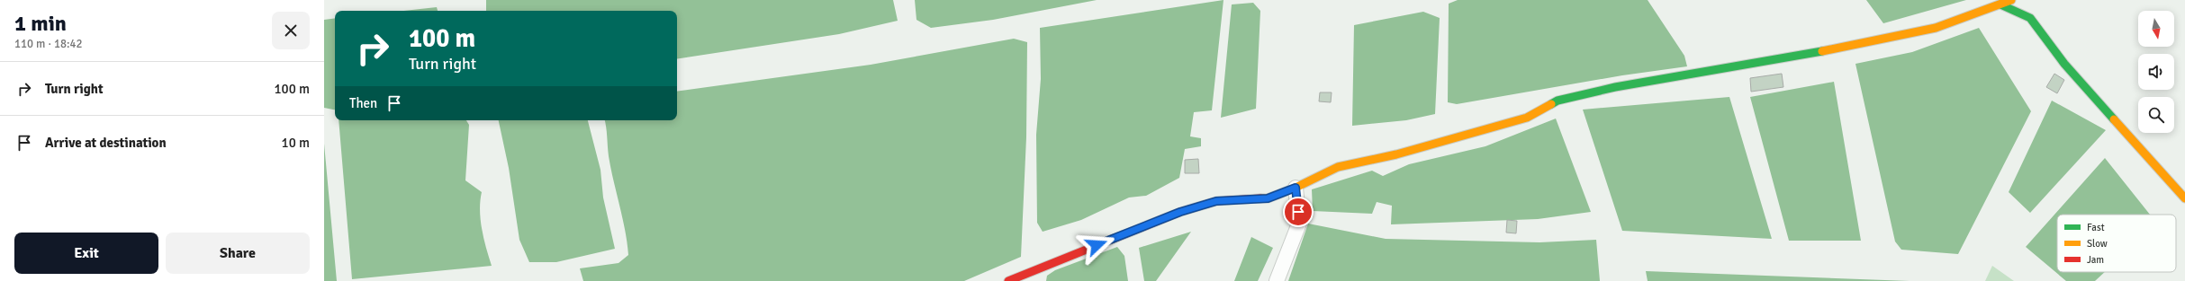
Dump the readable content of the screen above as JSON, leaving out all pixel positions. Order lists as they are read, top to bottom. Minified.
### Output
{"legend":["Fast","Slow","Jam"],"north":"bottom","page":{"heading":["1 min","110 m · 18:42"],"turn":["100 m","Turn right"],"list":[{"name":"Turn right","value":"100 m"},{"name":"Arrive at destination","value":"10 m"}],"then":"Then","buttons":["Exit","Share"]}}
